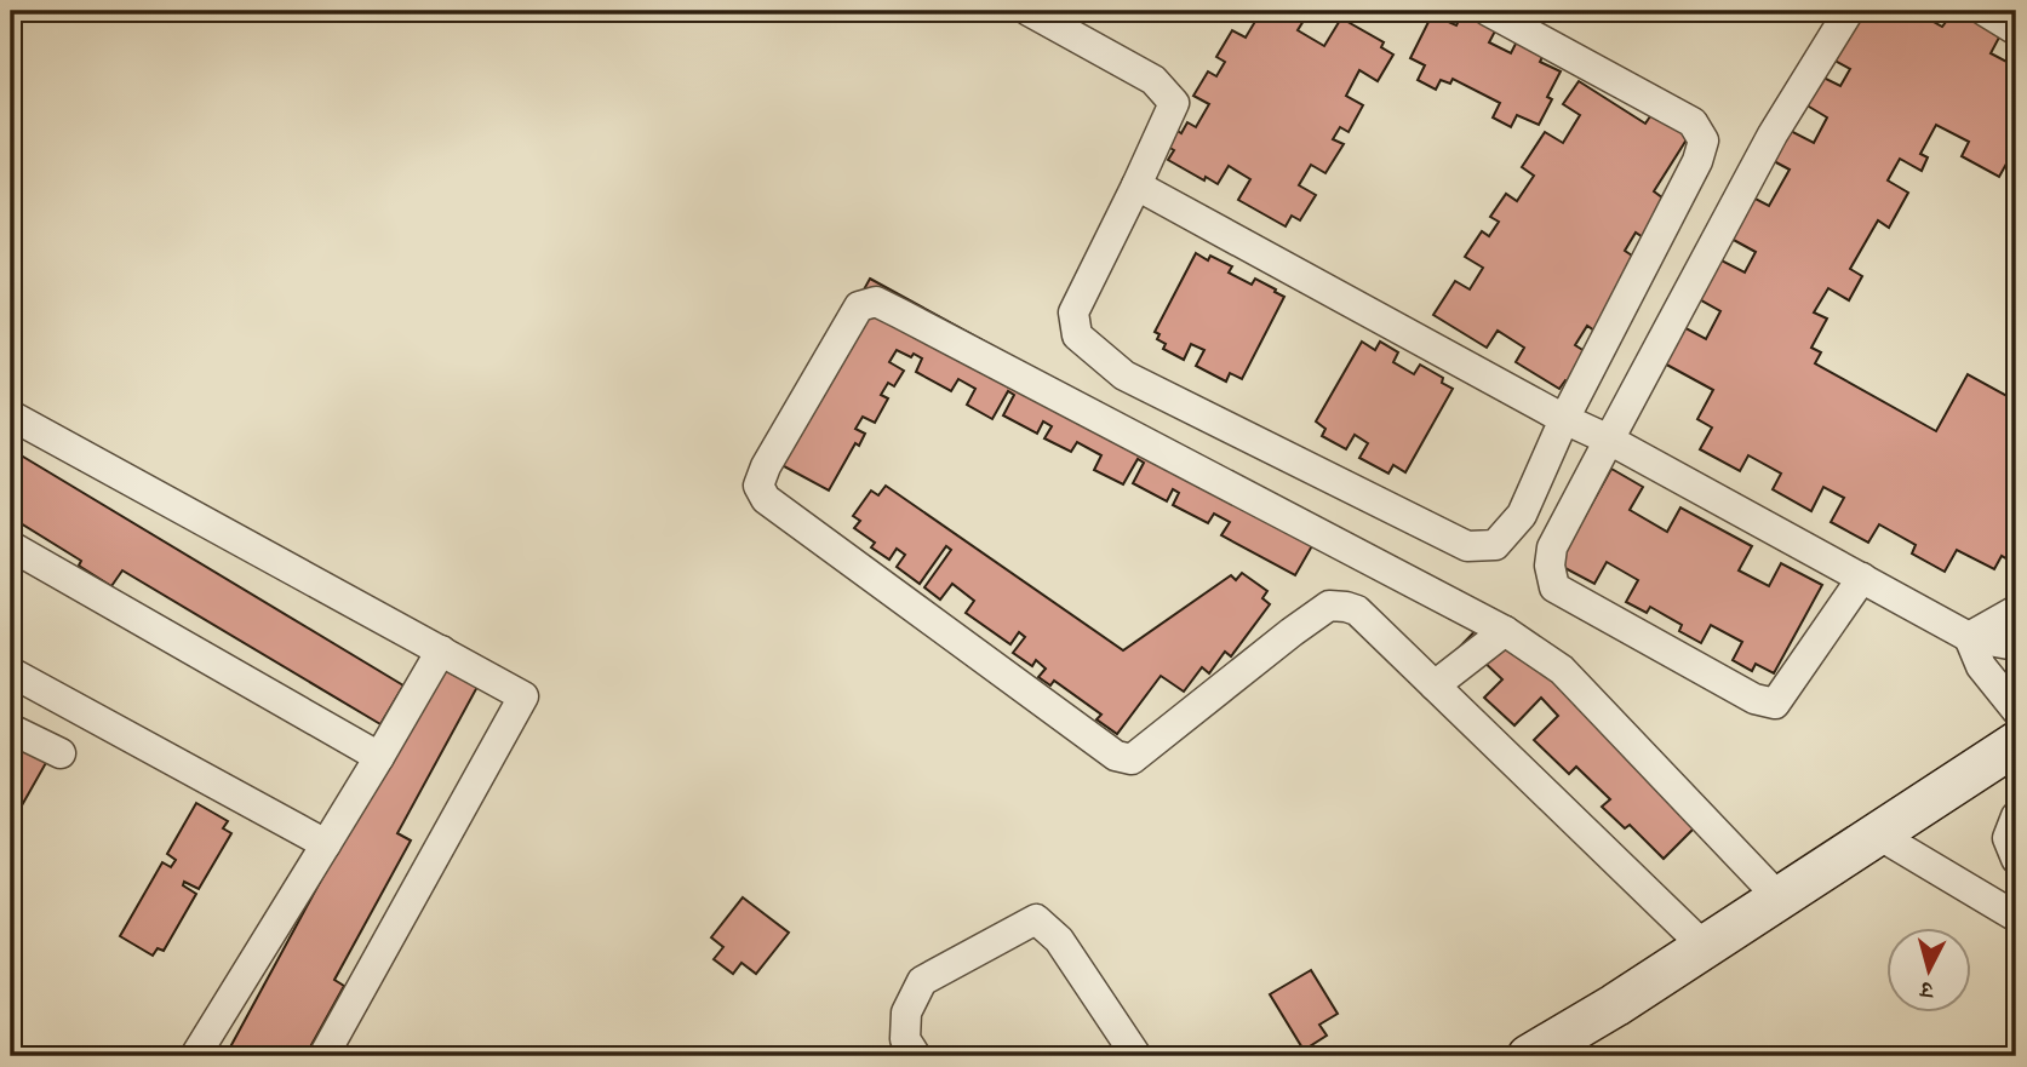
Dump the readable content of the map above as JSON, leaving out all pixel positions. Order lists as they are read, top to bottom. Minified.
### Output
{"north":"bottom"}
